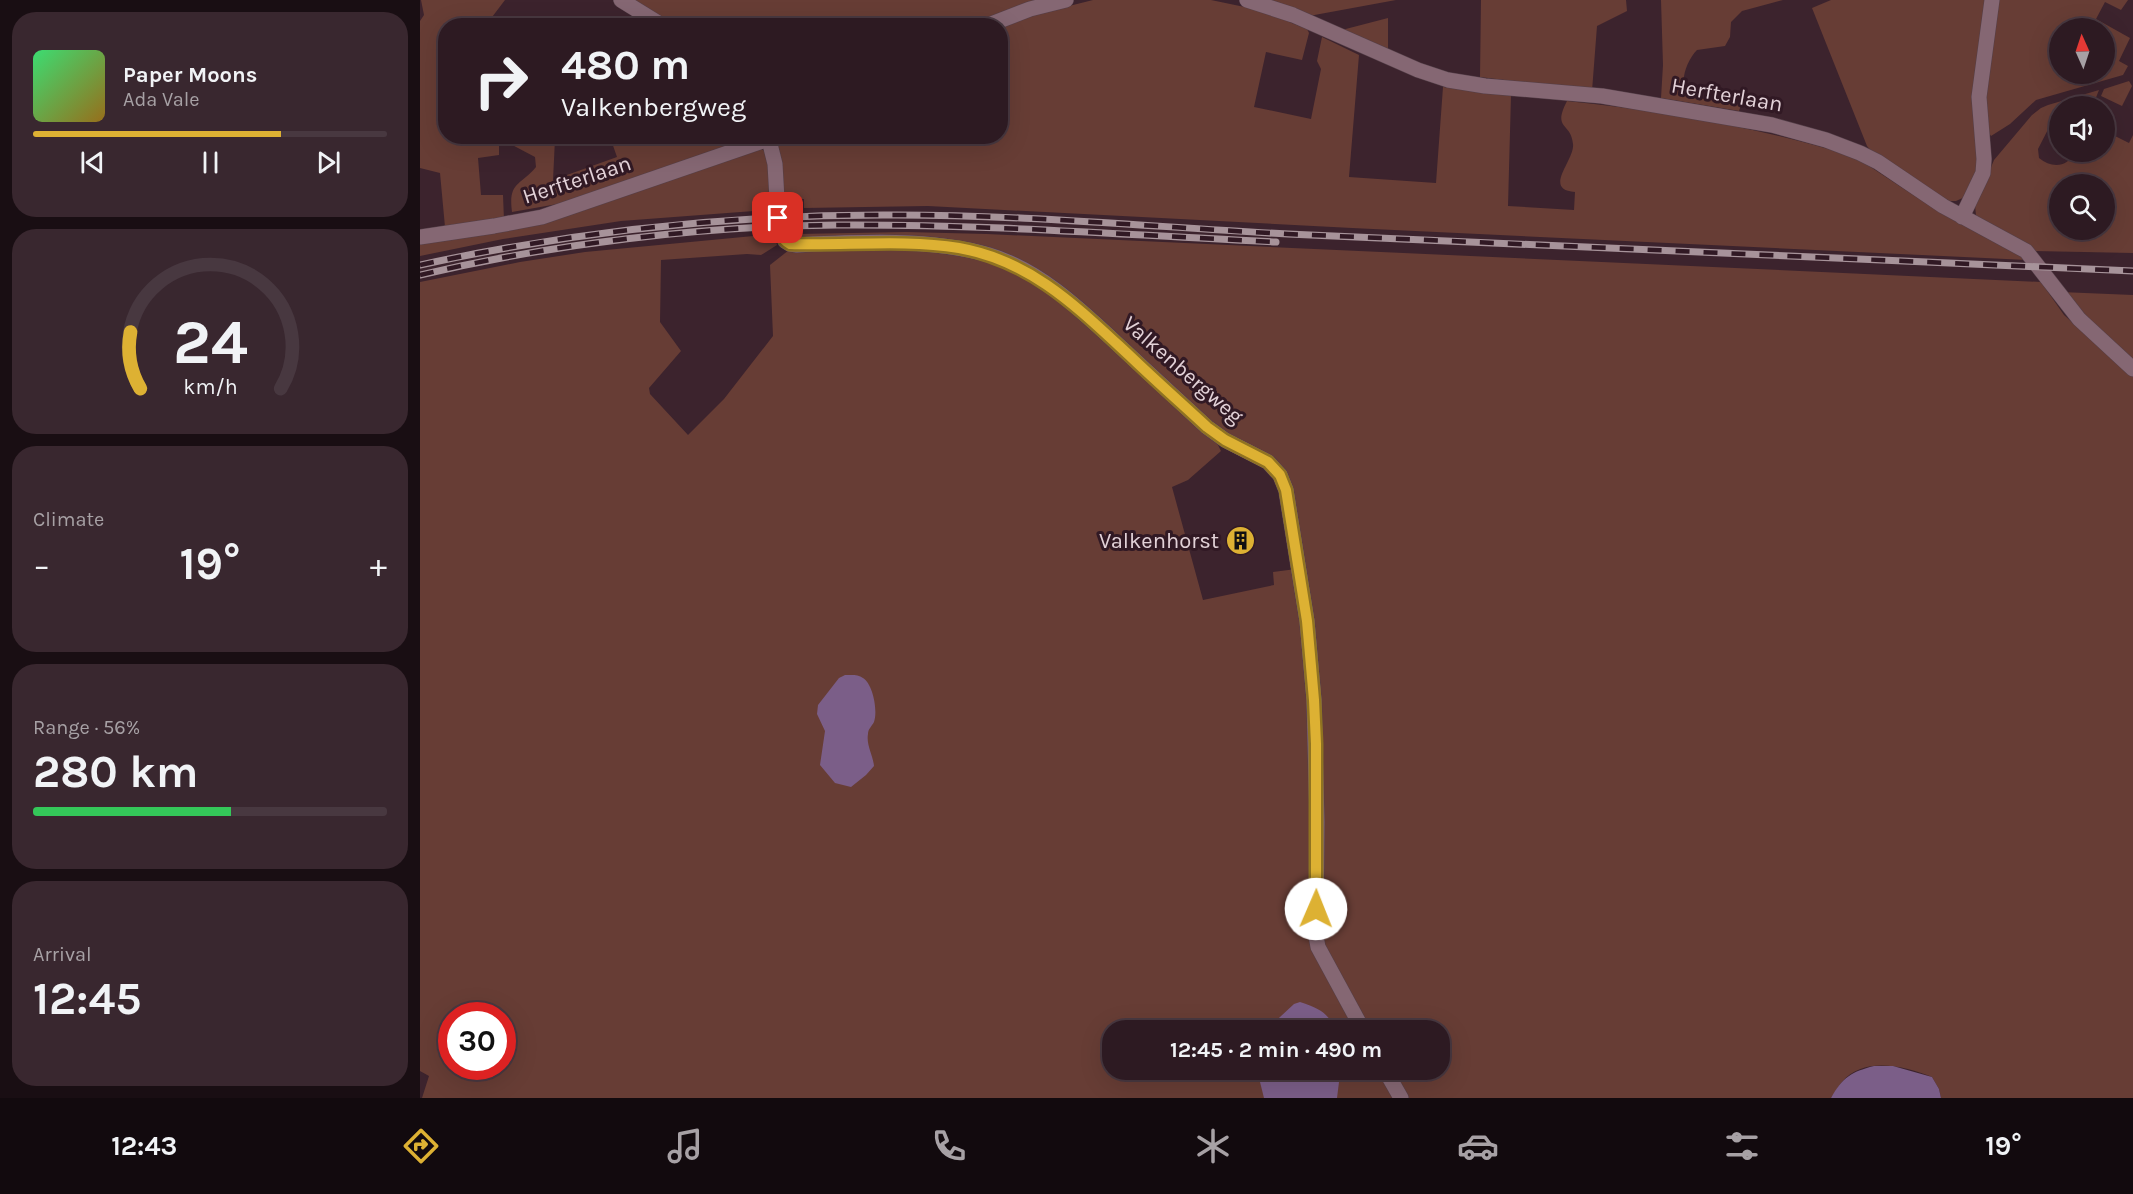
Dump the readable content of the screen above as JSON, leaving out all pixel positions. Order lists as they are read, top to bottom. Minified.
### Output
{"streets":{"street":["Herfterlaan","Valkenbergweg"]},"places":{"building":["Valkenhorst"]},"north":"top","page":{"turn":["480 m","Valkenbergweg"],"song":["Paper Moons","Ada Vale"],"tile":["Climate",["Range · 56%","280 km"],["Arrival","12:45"]],"heat":["−","19°","+"],"limit":"30","trip":"12:45 · 2 min · 490 m","tabs":["12:43","19°"],"gauge":["24","km/h"]}}
